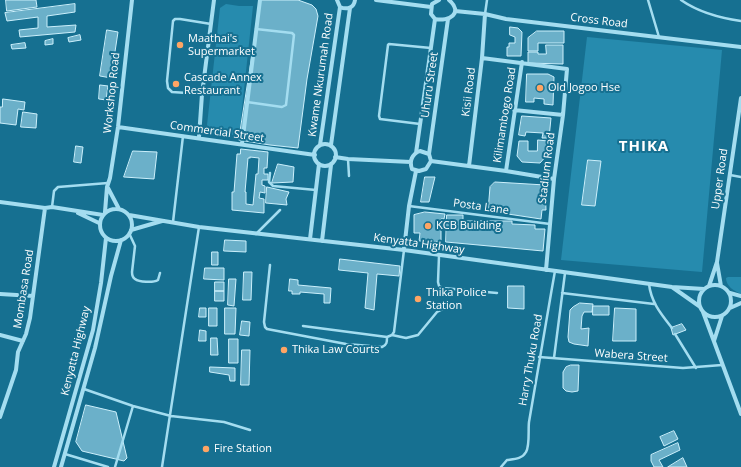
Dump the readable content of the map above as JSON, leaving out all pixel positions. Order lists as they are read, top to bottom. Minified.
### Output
{"streets":{"street":["Cross Road","Kwame Nkurumah Road","Uhuru Street","Kisii Road","Workshop Road","Kilimambogo Road","Commercial Street","Stadium Road","Upper Road","Kenyatta Highway","Mombasa Road"],"lane":["Posta Lane","Wabera Street","Harry Thuku Road"]},"crossings":[["Kwame Nkurumah Road","Commercial Street"],["Kisii Road","Kilimambogo Road"],["Kisii Road","Stadium Road"],["Workshop Road","Commercial Street"],["Workshop Road","Kenyatta Highway"],["Stadium Road","Posta Lane"],["Stadium Road","Kenyatta Highway"],["Kenyatta Highway","Harry Thuku Road"],["Wabera Street","Harry Thuku Road"]],"districts":["THIKA"],"places":["Maathai's Supermarket","Cascade Annex Restaurant","Old Jogoo Hse","KCB Building","Thika Police Station","Thika Law Courts","Fire Station"]}
